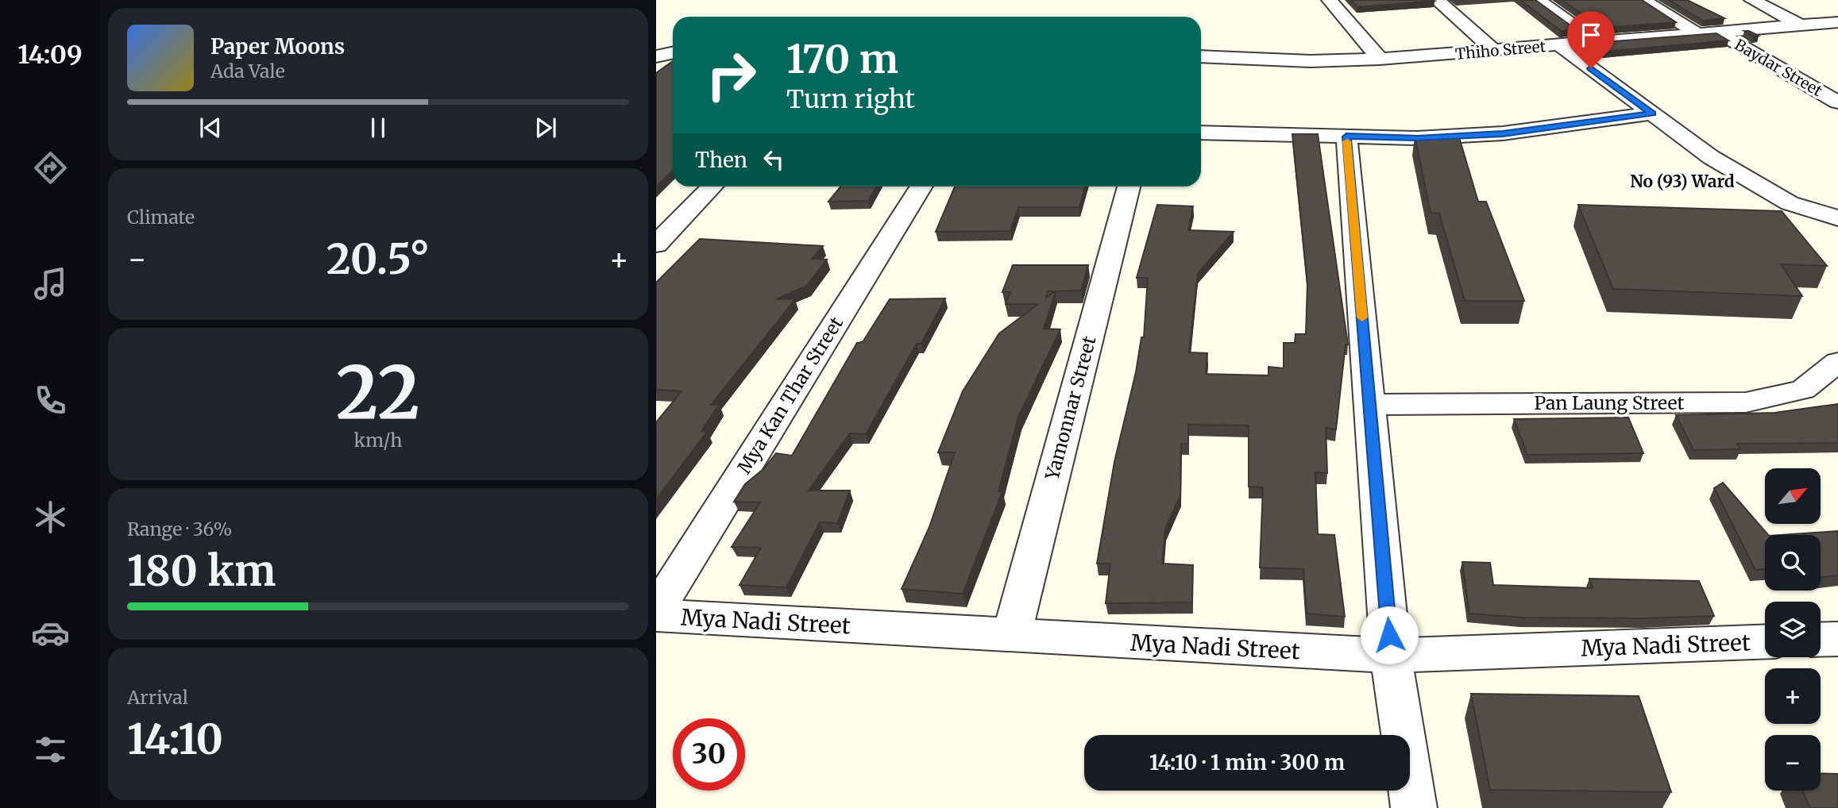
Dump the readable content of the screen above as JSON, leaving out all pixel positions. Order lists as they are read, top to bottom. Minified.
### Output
{"streets":{"street":["Thiho Street","Baydar Street","Mya Kan Thar Street","Pan Laung Street","Yamonnar Street","Mya Nadi Street"]},"crossings":[["Thiho Street","Baydar Street"],["Yamonnar Street","Mya Nadi Street"]],"districts":["No (93) Ward"],"north":"top right","page":{"tabs":"14:09","turn":["170 m","Turn right"],"song":["Paper Moons","Ada Vale"],"then":"Then","tile":["Climate",["22","km/h"],["Range · 36%","180 km"],["Arrival","14:10"]],"heat":["−","20.5°","+"],"map_buttons":["+","−"],"limit":"30","trip":"14:10 · 1 min · 300 m"}}
